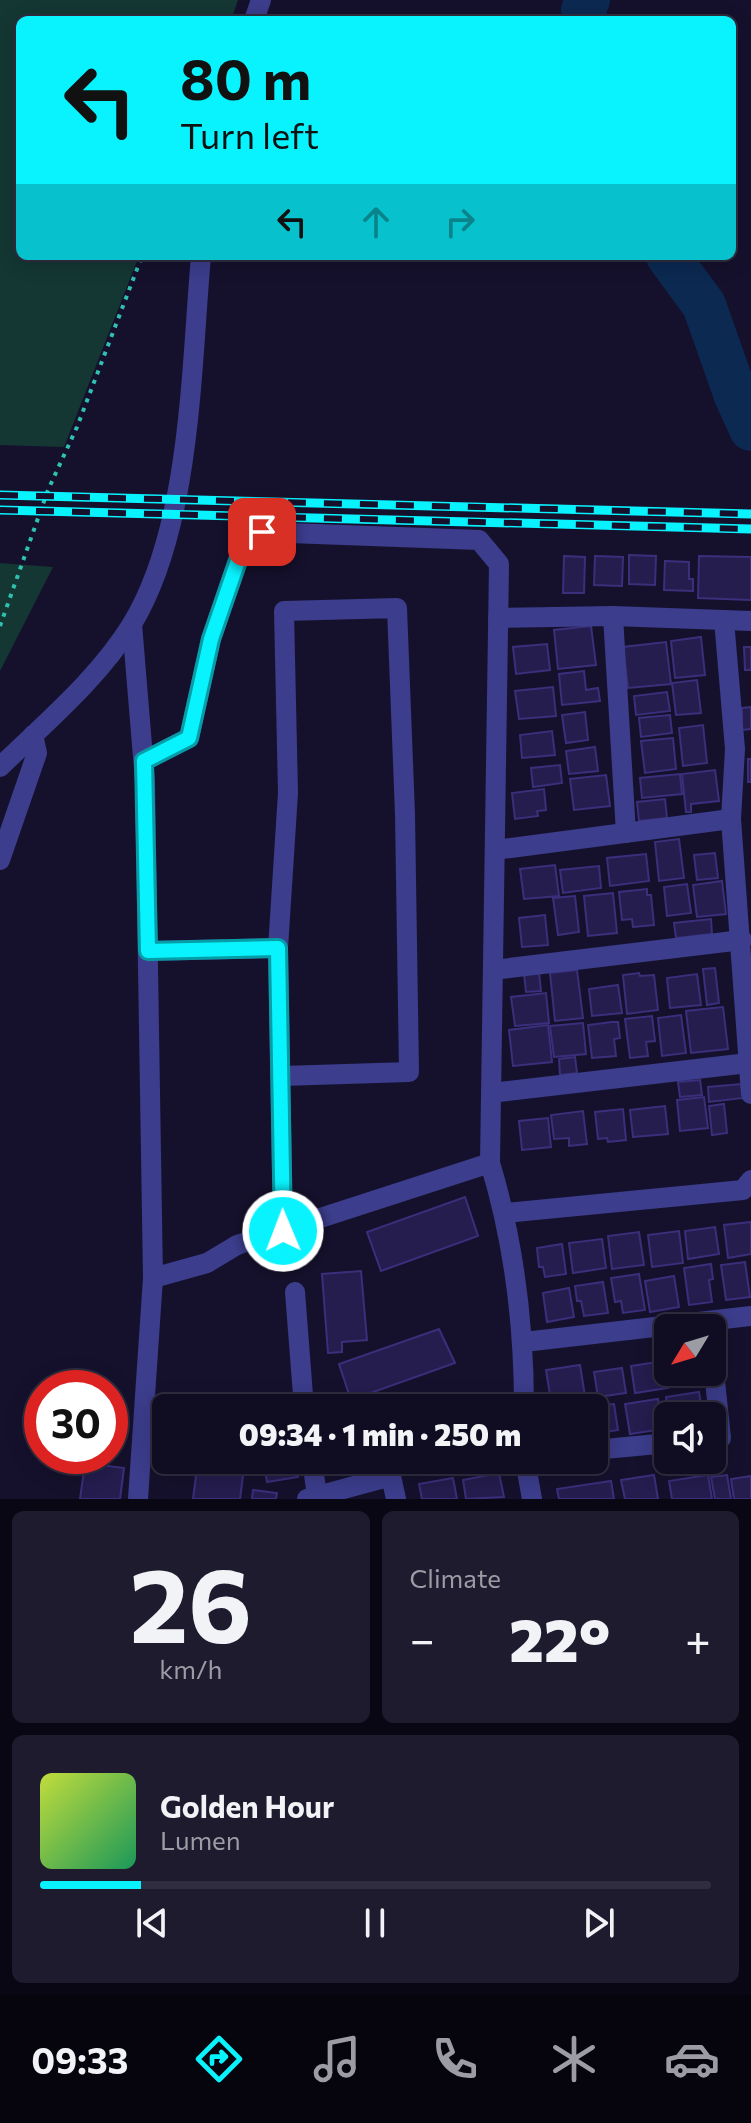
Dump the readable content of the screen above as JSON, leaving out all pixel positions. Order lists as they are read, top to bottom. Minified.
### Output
{"north":"bottom left","page":{"turn":["80 m","Turn left"],"limit":"30","trip":"09:34 · 1 min · 250 m","tile":[["26","km/h"],"Climate"],"heat":["−","22°","+"],"song":["Golden Hour","Lumen"],"tabs":"09:33"}}
